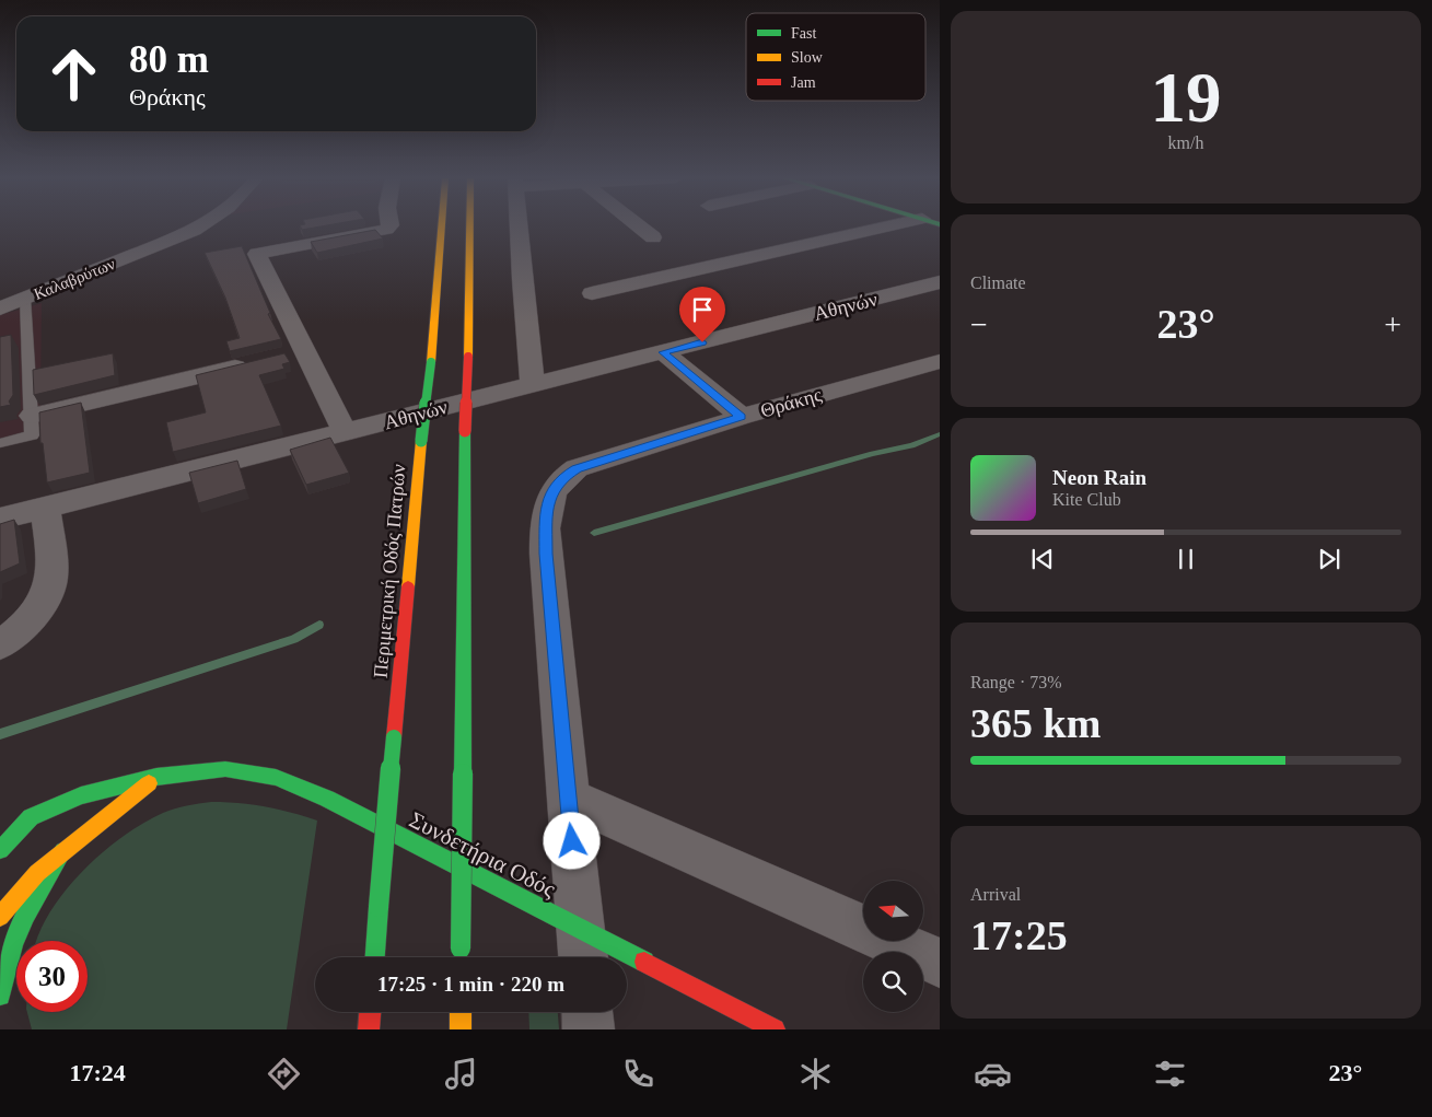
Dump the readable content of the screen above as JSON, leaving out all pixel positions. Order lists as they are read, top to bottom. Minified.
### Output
{"streets":{"main road":["Περιμετρική Οδός Πατρών","Συνδετήρια Οδός"],"street":["Καλαβρύτων","Αθηνών","Θράκης"]},"crossings":[["Θράκης","Συνδετήρια Οδός"]],"legend":["Fast","Slow","Jam"],"north":"left","page":{"tile":[["19","km/h"],"Climate",["Range · 73%","365 km"],["Arrival","17:25"]],"turn":["80 m","Θράκης"],"heat":["−","23°","+"],"song":["Neon Rain","Kite Club"],"limit":"30","trip":"17:25 · 1 min · 220 m","tabs":["17:24","23°"]}}
